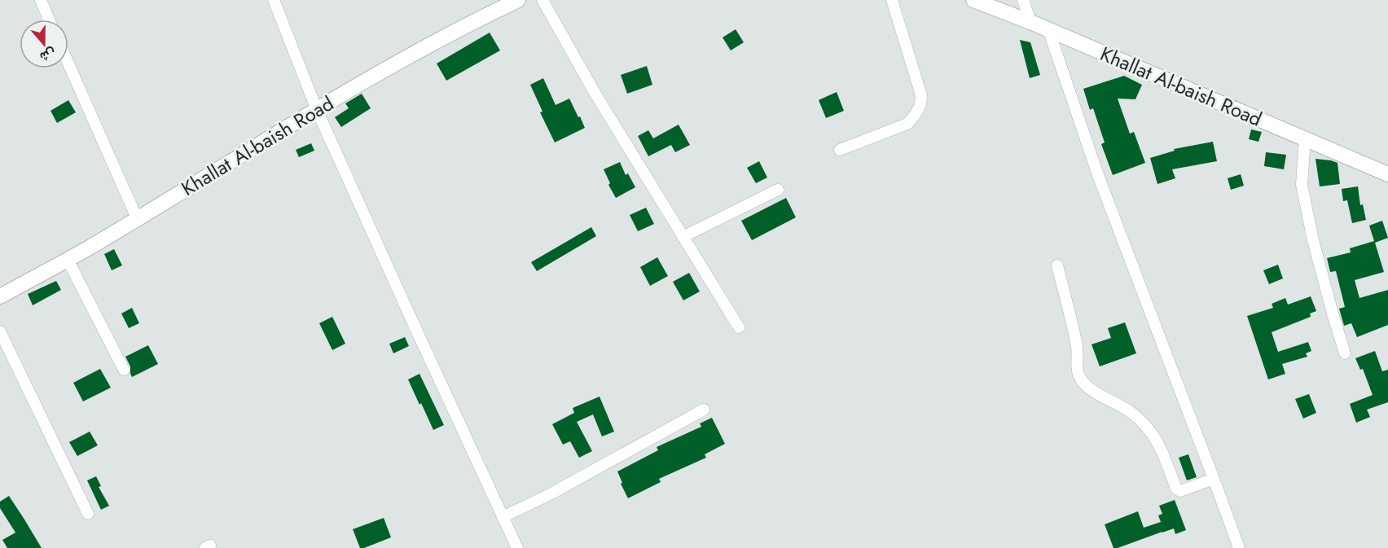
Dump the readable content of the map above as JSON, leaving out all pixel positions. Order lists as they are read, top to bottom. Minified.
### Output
{"streets":{"street":["Khallat Al-baish Road"]},"north":"bottom"}
